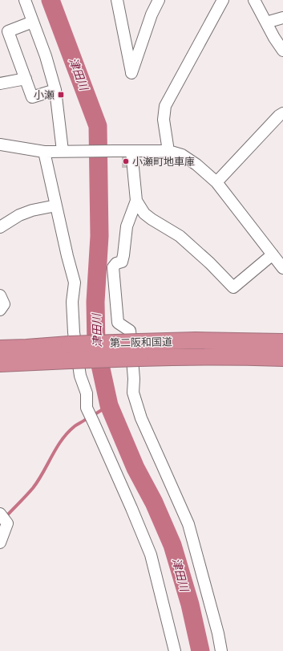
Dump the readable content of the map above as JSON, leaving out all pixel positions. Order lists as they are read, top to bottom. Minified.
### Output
{"streets":{"highway":["第二阪和国道"]},"water":["津田川"],"places":{"transit":["小瀬"],"other":["小瀬町地車庫"]}}
